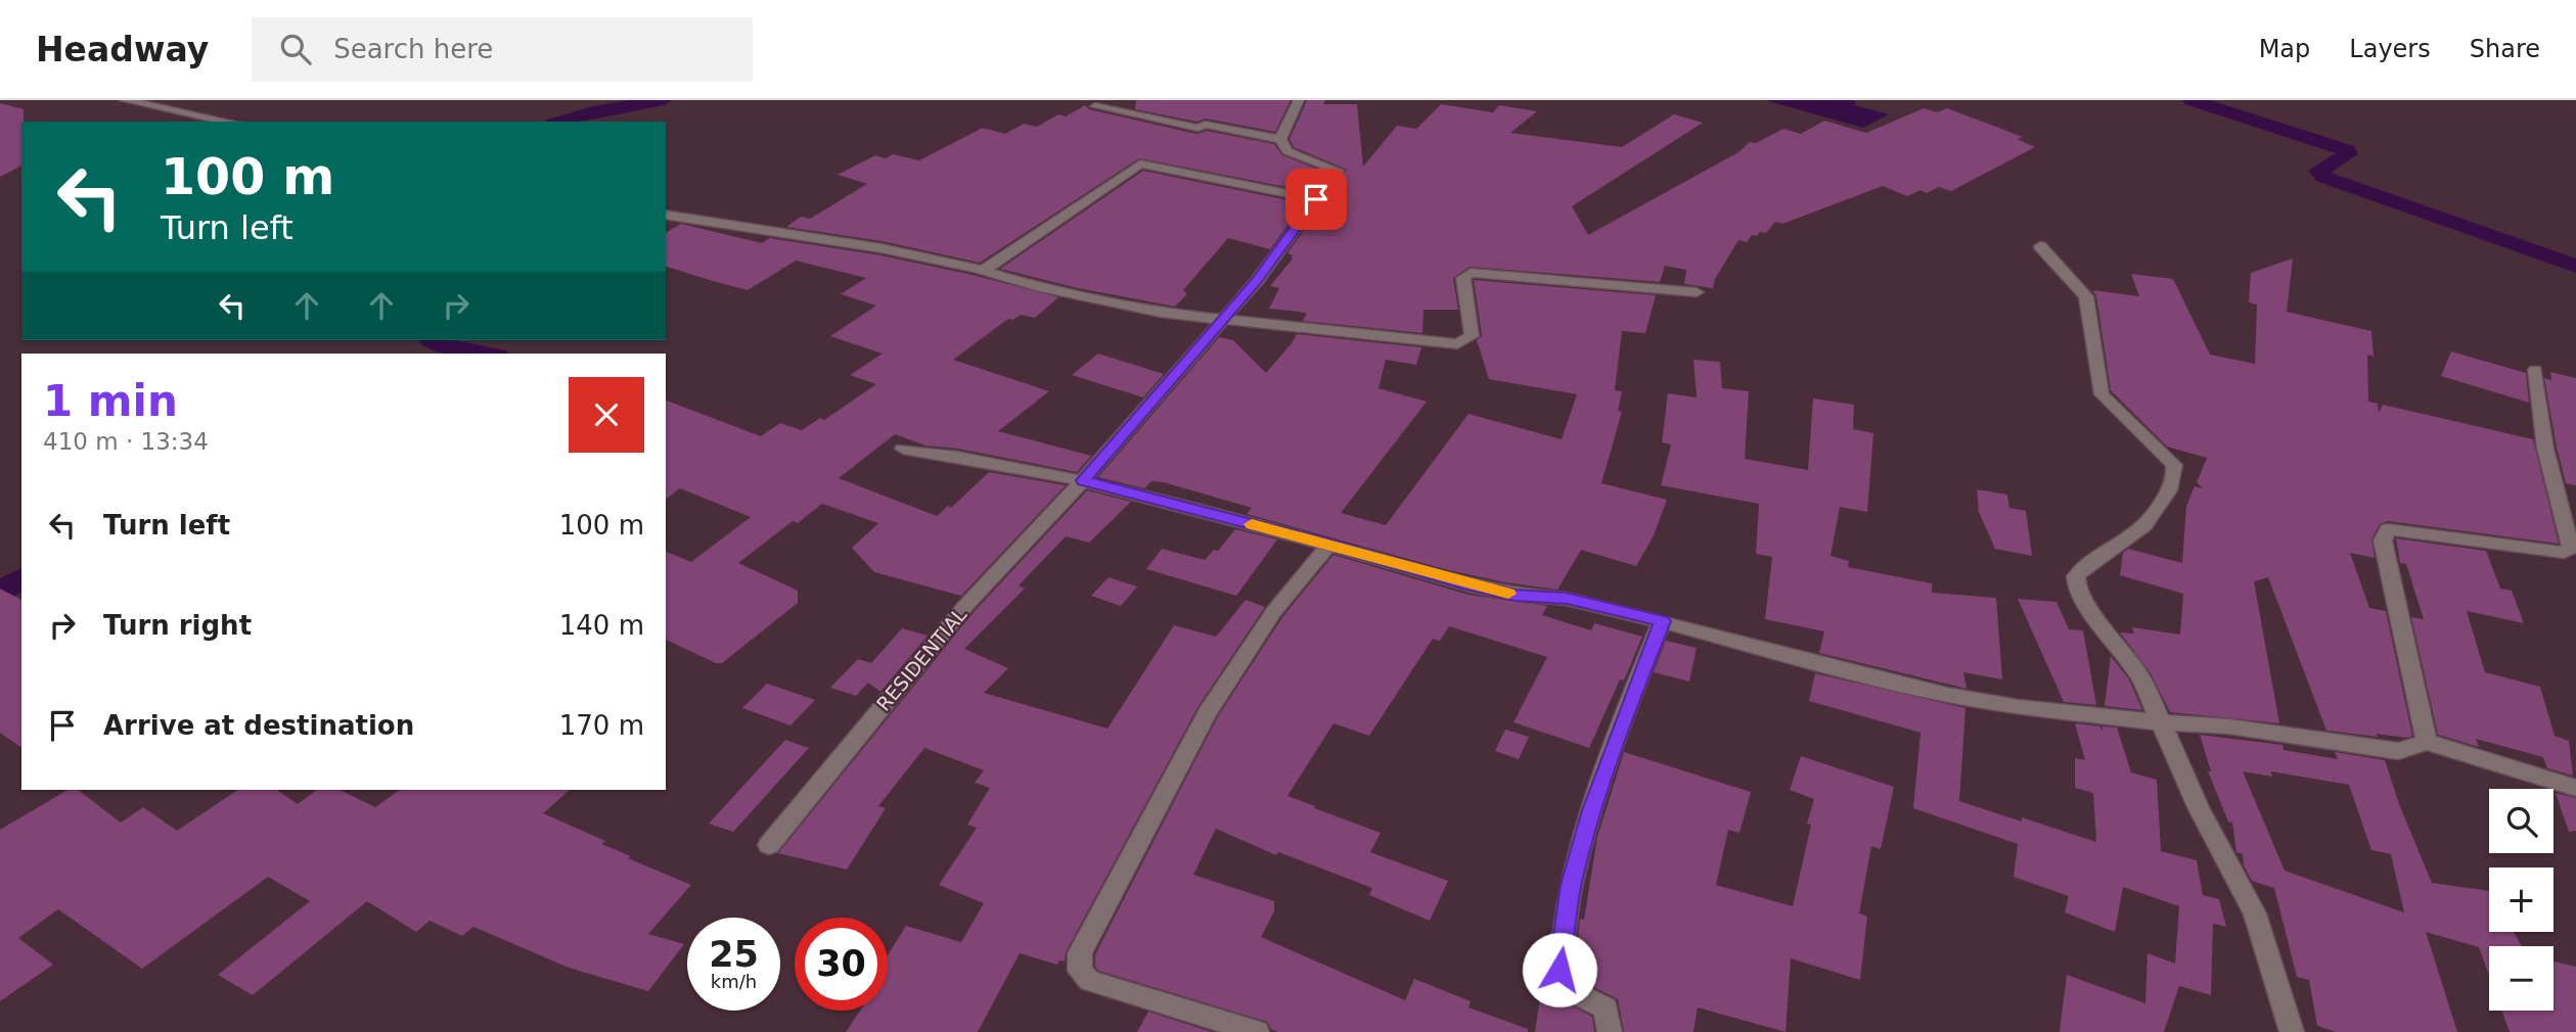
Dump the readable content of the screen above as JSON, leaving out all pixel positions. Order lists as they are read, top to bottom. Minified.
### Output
{"streets":{"street":["RESIDENTIAL"]},"page":{"header":"Headway","search":"Search here","nav":["Map","Layers","Share"],"turn":["100 m","Turn left"],"heading":["1 min","410 m · 13:34"],"list":[{"name":"Turn left","value":"100 m"},{"name":"Turn right","value":"140 m"},{"name":"Arrive at destination","value":"170 m"}],"map_buttons":["+","−"],"speed":"25 km/h","limit":"30"}}
